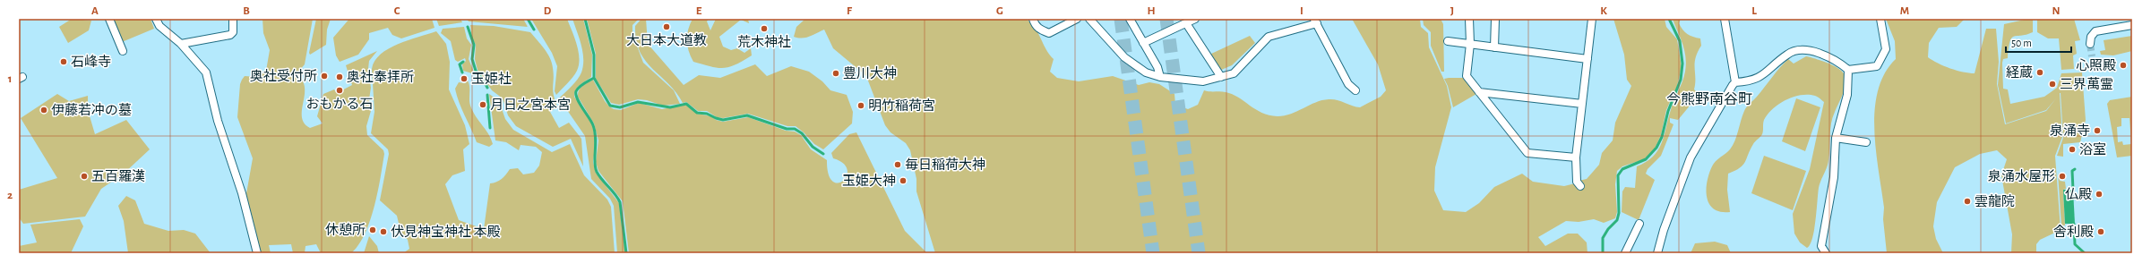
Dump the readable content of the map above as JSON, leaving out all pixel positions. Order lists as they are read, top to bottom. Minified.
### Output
{"districts":["今熊野南谷町"],"places":["大日本大道教","荒木神社","石峰寺","心照殿","経蔵","豊川大神","奥社受付所","奥社奉拝所","玉姫社","三界萬霊","おもかる石","月日之宮本宮","明竹稲荷宮","伊藤若冲の墓","泉涌寺","浴室","毎日稲荷大神","五百羅漢","泉涌水屋形","玉姫大神","仏殿","雲龍院","休憩所","伏見神宝神社 本殿","舎利殿"],"scale_bar":"50 m","grid":{"columns":["A","B","C","D","E","F","G","H","I","J","K","L","M","N"],"rows":["1","2"]}}
